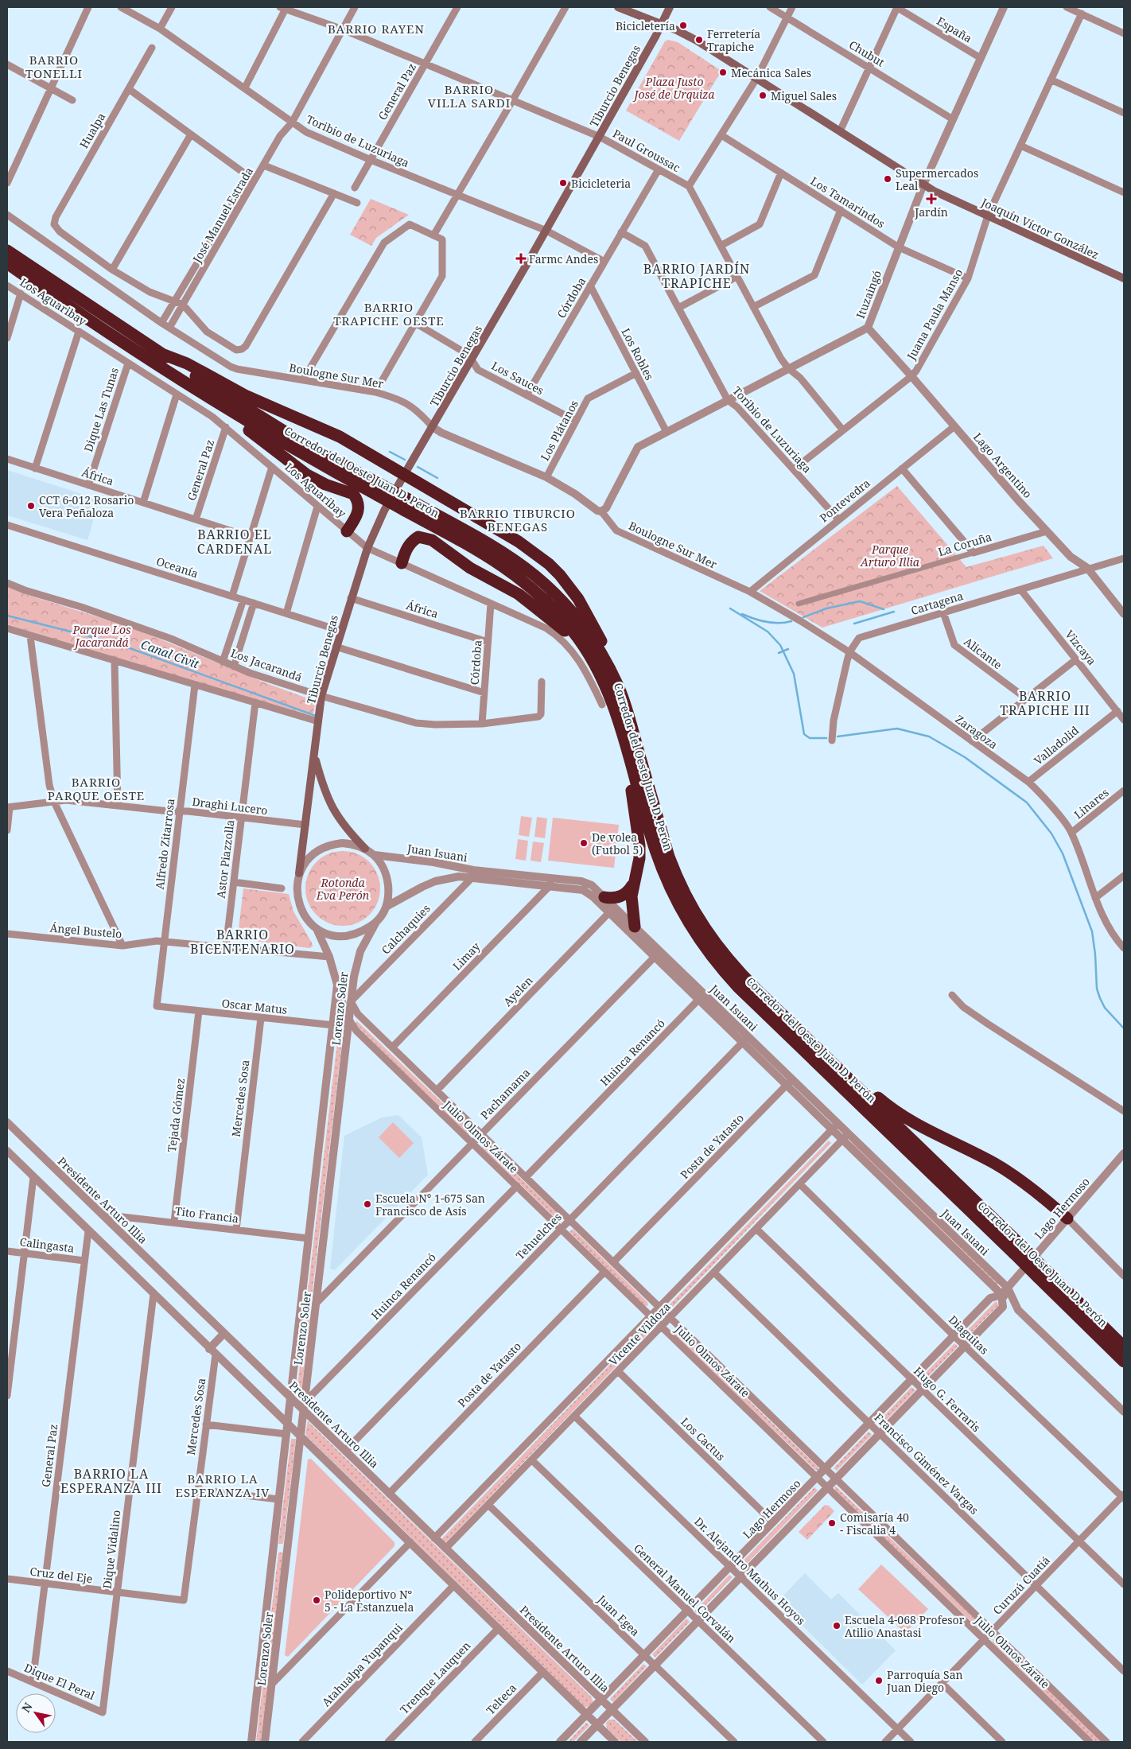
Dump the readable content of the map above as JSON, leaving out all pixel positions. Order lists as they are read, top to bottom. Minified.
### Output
{"streets":{"highway":["Corredor del Oeste Juan D. Perón"],"main road":["Tiburcio Benegas","Joaquín Víctor González"],"street":["España","Chubut","General Paz","Hualpa","Toribio de Luzuriaga","Paul Groussac","Los Tamarindos","José Manuel Estrada","Ituzaingó","Córdoba","Los Aguaribay","Juana Paula Manso","Los Robles","Boulogne Sur Mer","Los Sauces","Dique Las Tunas","Los Plátanos","Lago Argentino","África","Pontevedra","La Coruña","Oceanía","Cartagena","Vizcaya","Alicante","Los Jacarandá","Zaragoza","Valladolid","Linares","Draghi Lucero","Alfredo Zitarrosa","Juan Isuani","Astor Piazzolla","Calchaquies","Ángel Bustelo","Limay","Ayelen","Oscar Matus","Lorenzo Soler","Huinca Renancó","Pachamama","Mercedes Sosa","Tejada Gómez","Julio Olmos Zárate","Posta de Yatasto","Presidente Arturo Illia","Lago Hermoso","Tito Francia","Tehuelches","Calingasta","Vicente Vildoza","Diaguitas","Hugo G. Ferraris","Los Cactus","Francisco Giménez Vargas","Dique Vidalino","Dr. Alejandro Mathus Hoyos","Cruz del Eje","Curuzú Cuatiá","General Manuel Corvalán","Juan Egea","Atahualpa Yupanqui","Trenque Lauquen","Dique El Peral","Telteca"]},"crossings":[["España","Ituzaingó"],["Chubut","Ituzaingó"],["Tiburcio Benegas","Toribio de Luzuriaga"],["Tiburcio Benegas","Paul Groussac"],["Tiburcio Benegas","Joaquín Víctor González"],["Tiburcio Benegas","Los Aguaribay"],["Tiburcio Benegas","Boulogne Sur Mer"],["Tiburcio Benegas","Los Sauces"],["Tiburcio Benegas","África"],["Tiburcio Benegas","Oceanía"],["Tiburcio Benegas","Los Jacarandá"],["Tiburcio Benegas","Draghi Lucero"],["Tiburcio Benegas","Juan Isuani"],["Tiburcio Benegas","Lorenzo Soler"],["General Paz","Toribio de Luzuriaga"],["General Paz","Paul Groussac"],["General Paz","Los Aguaribay"],["General Paz","África"],["General Paz","Calingasta"],["General Paz","Cruz del Eje"],["General Paz","Dique El Peral"],["Toribio de Luzuriaga","José Manuel Estrada"],["Toribio de Luzuriaga","Ituzaingó"],["Toribio de Luzuriaga","Córdoba"],["Toribio de Luzuriaga","Juana Paula Manso"],["Toribio de Luzuriaga","Pontevedra"],["Paul Groussac","Córdoba"],["Los Tamarindos","Ituzaingó"],["Los Tamarindos","Juana Paula Manso"],["José Manuel Estrada","Boulogne Sur Mer"],["Joaquín Víctor González","Ituzaingó"],["Joaquín Víctor González","Juana Paula Manso"],["Ituzaingó","Los Robles"],["Ituzaingó","Boulogne Sur Mer"],["Ituzaingó","Lago Argentino"],["Córdoba","Los Aguaribay"],["Córdoba","Los Robles"],["Córdoba","Los Sauces"],["Córdoba","África"],["Córdoba","Los Jacarandá"],["Los Aguaribay","Dique Las Tunas"],["Los Aguaribay","Corredor del Oeste Juan D. Perón"],["Juana Paula Manso","Lago Argentino"],["Los Robles","Los Plátanos"],["Boulogne Sur Mer","Los Plátanos"],["Boulogne Sur Mer","Pontevedra"],["Boulogne Sur Mer","Zaragoza"],["Los Sauces","Los Plátanos"],["Dique Las Tunas","África"],["Lago Argentino","Pontevedra"],["Lago Argentino","La Coruña"],["Lago Argentino","Cartagena"],["Pontevedra","Zaragoza"],["Cartagena","Vizcaya"],["Cartagena","Alicante"],["Cartagena","Zaragoza"],["Vizcaya","Valladolid"],["Zaragoza","Valladolid"],["Zaragoza","Linares"],["Draghi Lucero","Alfredo Zitarrosa"],["Draghi Lucero","Astor Piazzolla"],["Alfredo Zitarrosa","Ángel Bustelo"],["Alfredo Zitarrosa","Oscar Matus"],["Juan Isuani","Calchaquies"],["Juan Isuani","Limay"],["Juan Isuani","Ayelen"],["Juan Isuani","Lorenzo Soler"],["Juan Isuani","Huinca Renancó"],["Juan Isuani","Pachamama"],["Juan Isuani","Posta de Yatasto"],["Juan Isuani","Lago Hermoso"],["Juan Isuani","Tehuelches"],["Juan Isuani","Vicente Vildoza"],["Astor Piazzolla","Ángel Bustelo"],["Calchaquies","Lorenzo Soler"],["Calchaquies","Julio Olmos Zárate"],["Ángel Bustelo","Lorenzo Soler"],["Limay","Julio Olmos Zárate"],["Ayelen","Julio Olmos Zárate"],["Oscar Matus","Lorenzo Soler"],["Oscar Matus","Mercedes Sosa"],["Oscar Matus","Tejada Gómez"],["Oscar Matus","Julio Olmos Zárate"],["Lorenzo Soler","Huinca Renancó"],["Lorenzo Soler","Pachamama"],["Lorenzo Soler","Julio Olmos Zárate"],["Lorenzo Soler","Presidente Arturo Illia"],["Lorenzo Soler","Tito Francia"],["Huinca Renancó","Julio Olmos Zárate"],["Pachamama","Julio Olmos Zárate"],["Mercedes Sosa","Tito Francia"],["Mercedes Sosa","Cruz del Eje"],["Tejada Gómez","Tito Francia"],["Julio Olmos Zárate","Posta de Yatasto"],["Julio Olmos Zárate","Lago Hermoso"],["Julio Olmos Zárate","Tehuelches"],["Julio Olmos Zárate","Vicente Vildoza"],["Julio Olmos Zárate","Curuzú Cuatiá"],["Posta de Yatasto","Presidente Arturo Illia"],["Presidente Arturo Illia","Lago Hermoso"],["Presidente Arturo Illia","Tito Francia"],["Presidente Arturo Illia","Tehuelches"],["Presidente Arturo Illia","Vicente Vildoza"],["Lago Hermoso","Diaguitas"],["Lago Hermoso","Hugo G. Ferraris"],["Lago Hermoso","Los Cactus"],["Lago Hermoso","Francisco Giménez Vargas"],["Lago Hermoso","Dr. Alejandro Mathus Hoyos"],["Lago Hermoso","General Manuel Corvalán"],["Lago Hermoso","Juan Egea"],["Vicente Vildoza","Diaguitas"],["Vicente Vildoza","Hugo G. Ferraris"],["Vicente Vildoza","Los Cactus"],["Vicente Vildoza","Francisco Giménez Vargas"],["Vicente Vildoza","Dr. Alejandro Mathus Hoyos"],["Vicente Vildoza","General Manuel Corvalán"],["Vicente Vildoza","Juan Egea"],["Diaguitas","Curuzú Cuatiá"],["Hugo G. Ferraris","Curuzú Cuatiá"],["Francisco Giménez Vargas","Curuzú Cuatiá"],["Dique Vidalino","Cruz del Eje"],["Dique Vidalino","Dique El Peral"],["Dr. Alejandro Mathus Hoyos","Curuzú Cuatiá"]],"districts":["BARRIO RAYEN","BARRIO TONELLI","BARRIO VILLA SARDI","BARRIO JARDÍN TRAPICHE","BARRIO TRAPICHE OESTE","BARRIO TIBURCIO BENEGAS","BARRIO EL CARDENAL","BARRIO TRAPICHE III","BARRIO PARQUE OESTE","BARRIO BICENTENARIO","BARRIO LA ESPERANZA III","BARRIO LA ESPERANZA IV"],"water":["Canal Civit"],"parks":["Plaza Justo José de Urquiza","Parque Arturo Illia","Parque Los Jacarandá","Rotonda Eva Perón"],"places":{"other":["Bicicletería","Ferretería Trapiche","Mecánica Sales","Miguel Sales","Supermercados Leal","Bicicleteria","CCT 6-012 Rosario Vera Peñaloza","De volea (Futbol 5)","Escuela N° 1-675 San Francisco de Asís","Comisaría 40 - Fiscalia 4","Polideportivo Nº 5 - La Estanzuela","Escuela 4-068 Profesor Atilio Anastasi","Parroquía San Juan Diego"],"health":["Jardín","Farmc Andes"]},"north":"top left"}
